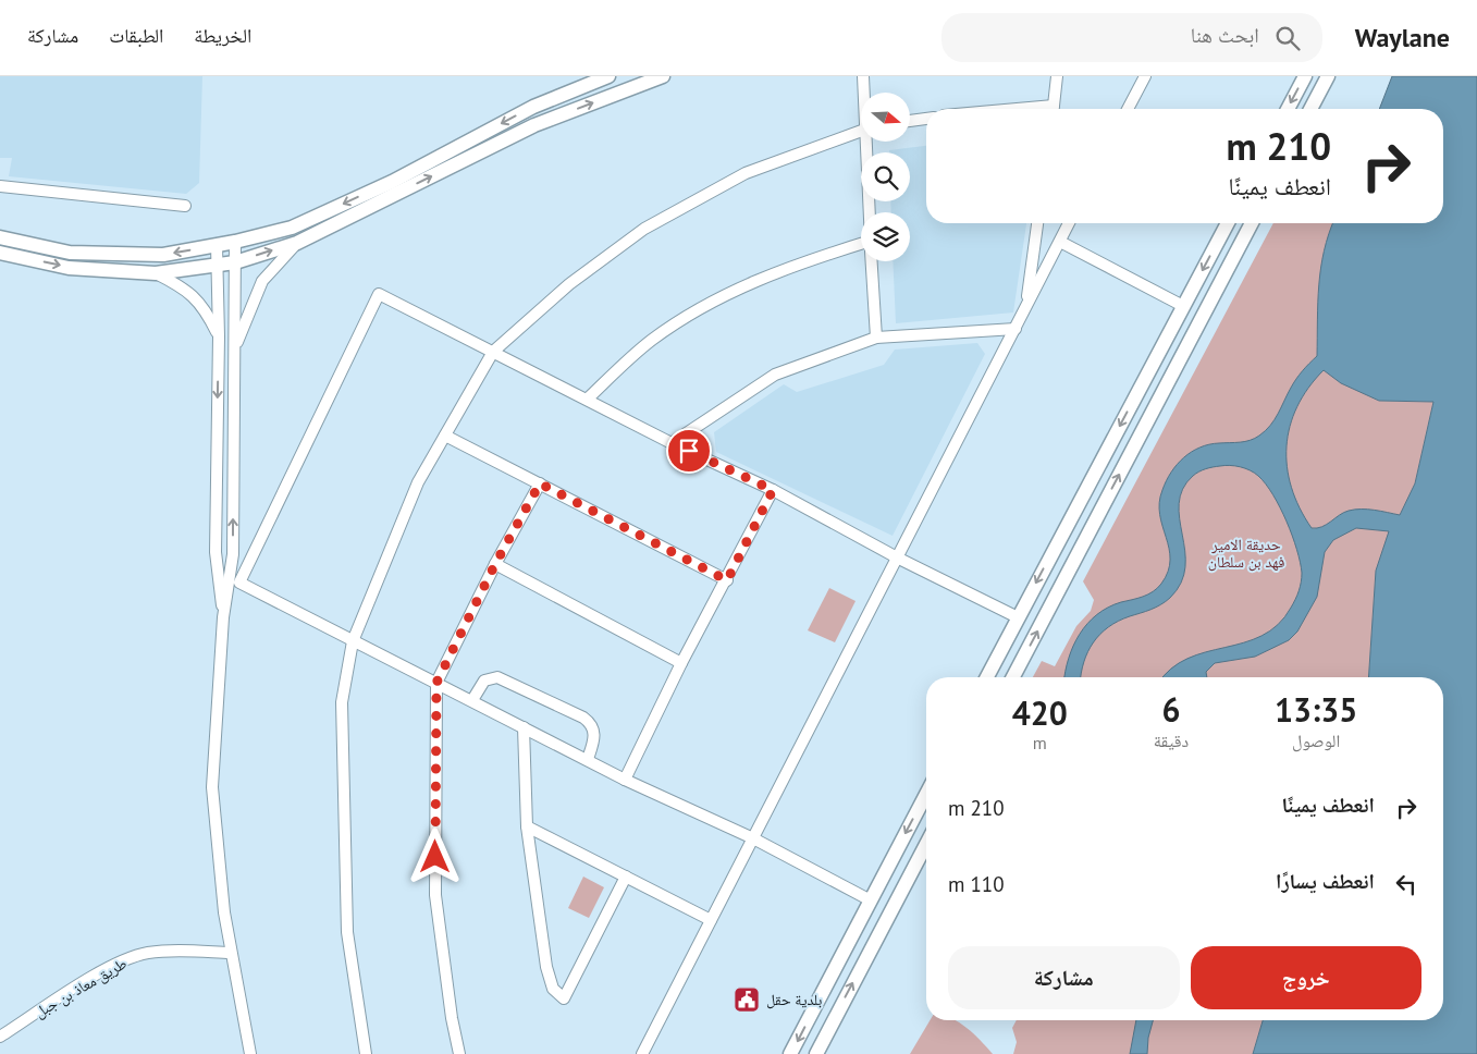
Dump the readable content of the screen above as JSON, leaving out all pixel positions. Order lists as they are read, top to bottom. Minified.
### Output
{"streets":{"street":["طريق معاذ بن جبل"]},"parks":["حديقة الامير فهد بن سلطان"],"places":{"public building":["بلدية حقل"]},"north":"right","page":{"header":"Waylane","search":"ابحث هنا","nav":["الخريطة","الطبقات","مشاركة"],"turn":["210 m","انعطف يمينًا"],"eta":["13:35","الوصول","6","دقيقة","420","m"],"list":[{"name":"انعطف يمينًا","value":"210 m"},{"name":"انعطف يسارًا","value":"110 m"}],"buttons":["خروج","مشاركة"]}}
